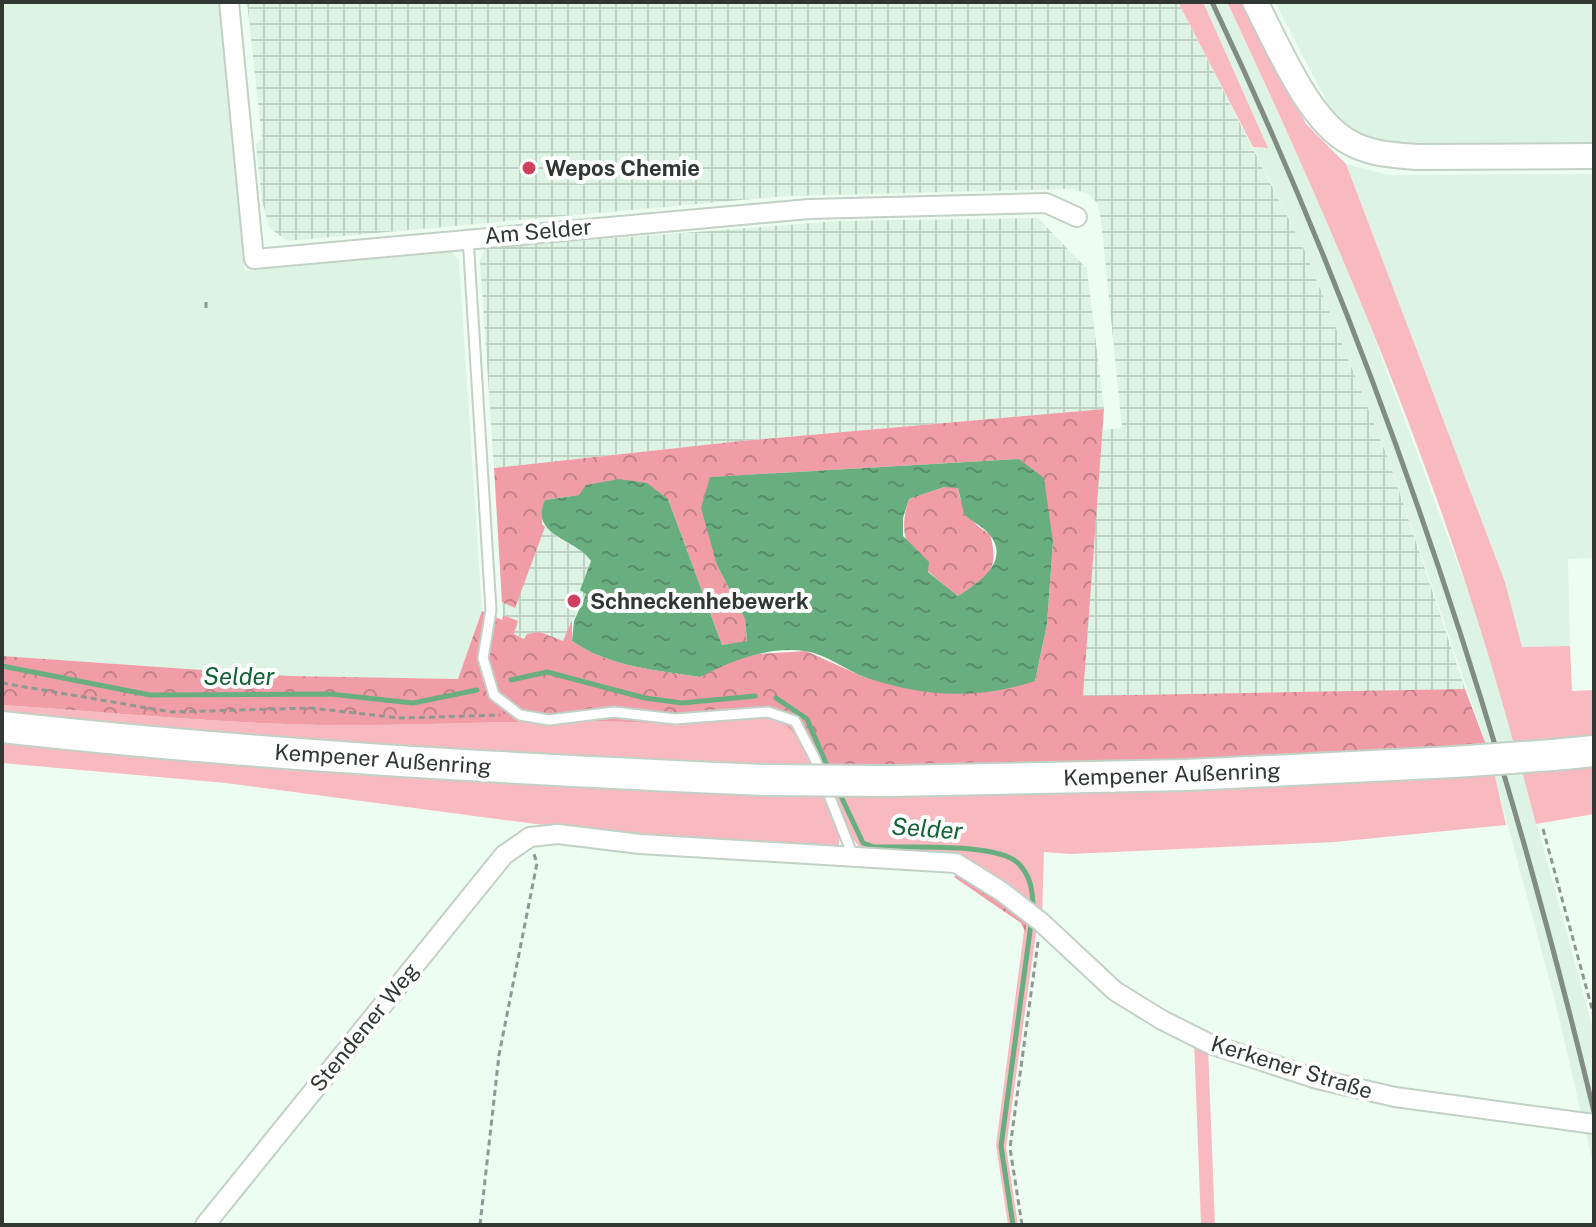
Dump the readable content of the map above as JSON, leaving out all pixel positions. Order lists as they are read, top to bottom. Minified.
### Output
{"streets":{"main road":["Kempener Außenring"],"street":["Am Selder","Stendener Weg","Kerkener Straße"]},"crossings":[["Stendener Weg","Kerkener Straße"]],"water":["Selder"],"places":["Wepos Chemie","Schneckenhebewerk"]}
